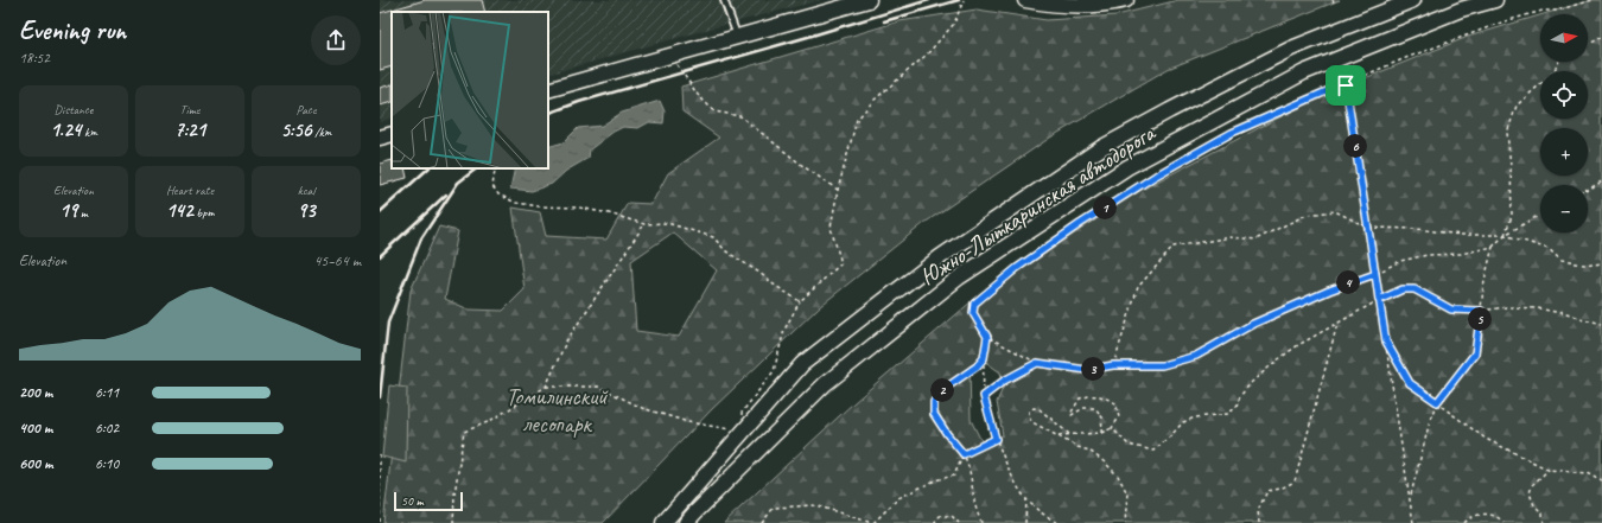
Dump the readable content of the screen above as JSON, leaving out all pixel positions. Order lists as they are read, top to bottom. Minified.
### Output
{"streets":{"main road":["Южно-Лыткаринская автодорога"]},"parks":["Томилинский лесопарк"],"scale_bar":"50 m","north":"right","page":{"heading":["Evening run","18:52"],"map_buttons":["+","−"],"stats":[["Distance","1.24 km"],["Time","7:21"],["Pace","5:56 /km"],["Elevation","19 m"],["Heart rate","142 bpm"],["kcal","93"]],"pins":["6","1","4","5","3","2"],"chart":["Elevation","45–64 m"],"list":[{"name":"200 m","note":"6:11"},{"name":"400 m","note":"6:02"},{"name":"600 m","note":"6:10"}],"scale":"50 m"}}
